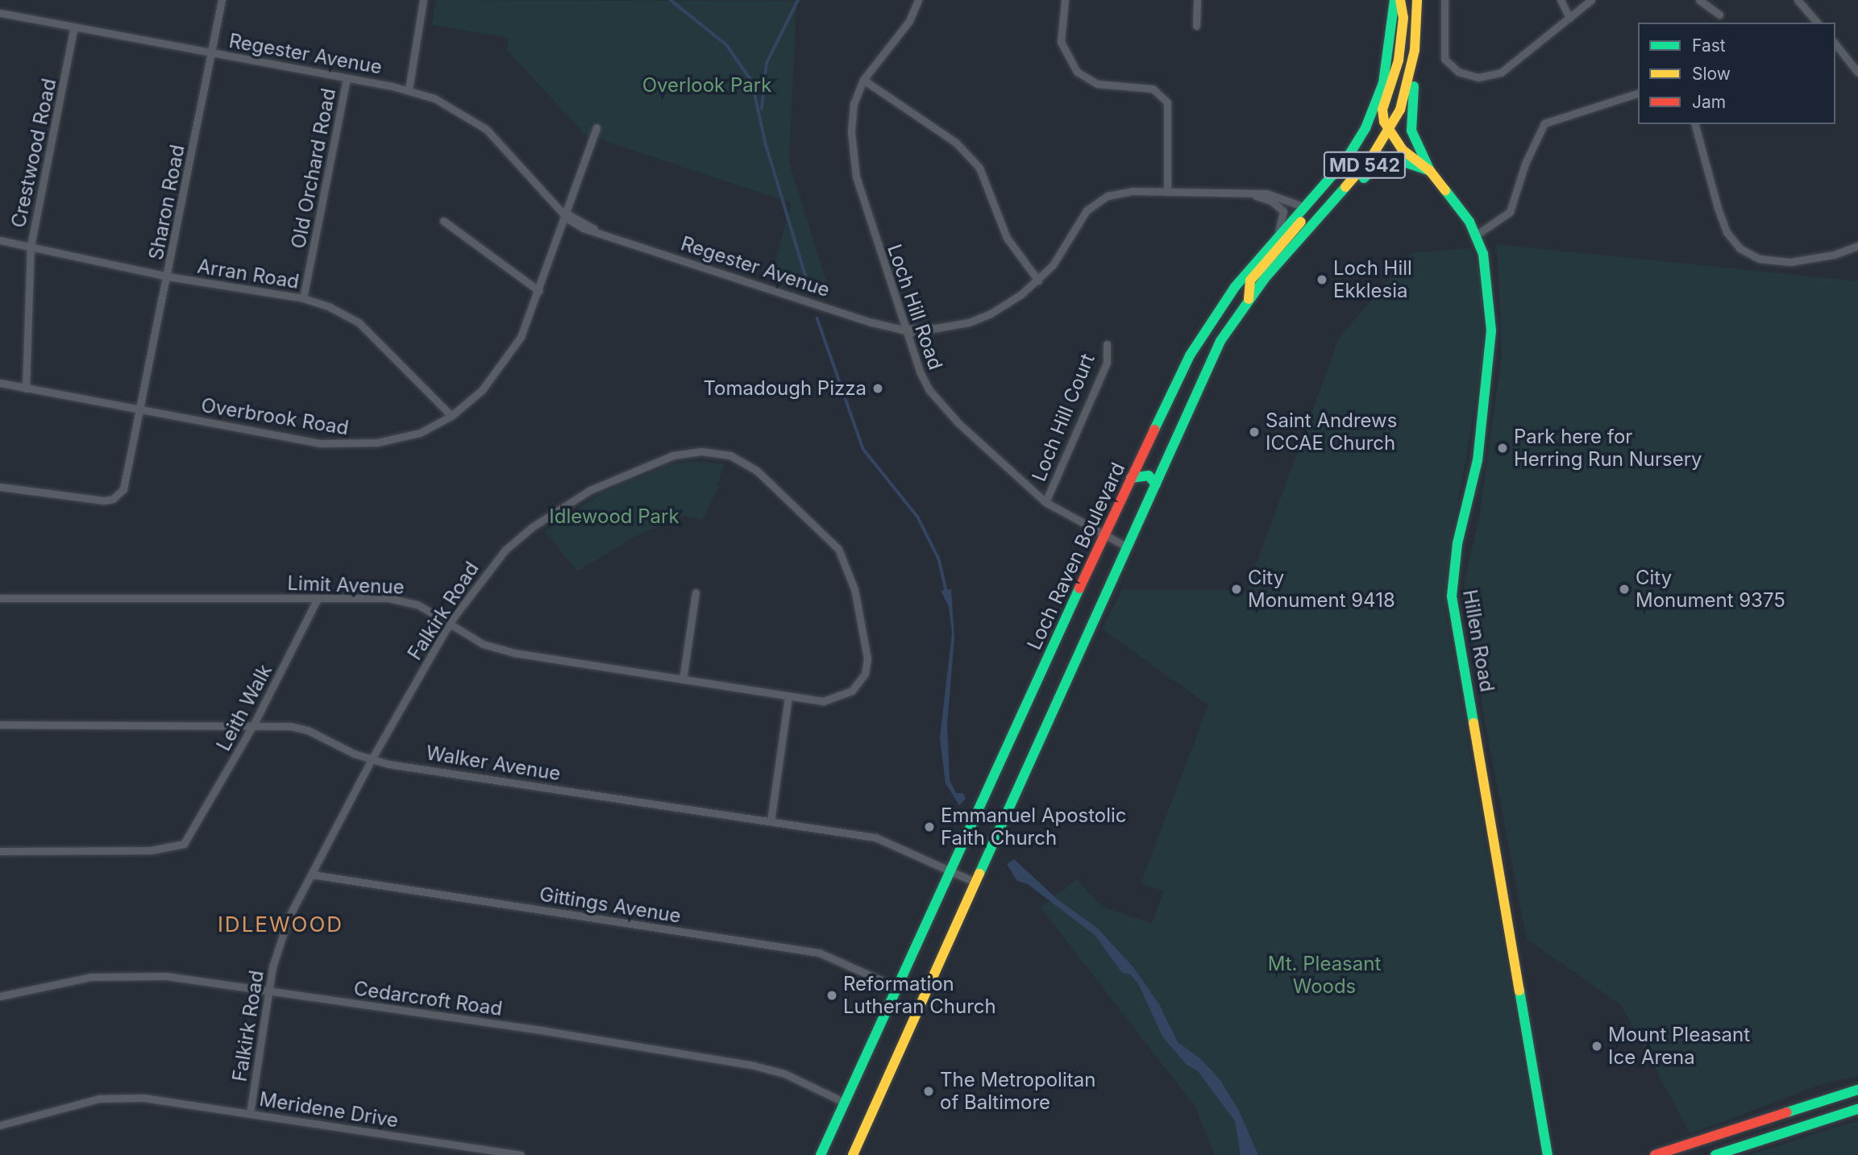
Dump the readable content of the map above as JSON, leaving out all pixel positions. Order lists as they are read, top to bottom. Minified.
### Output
{"streets":{"main road":["MD 542","Loch Raven Boulevard","Hillen Road"],"street":["Regester Avenue","Crestwood Road","Old Orchard Road","Sharon Road","Arran Road","Loch Hill Road","Overbrook Road","Loch Hill Court","Limit Avenue","Falkirk Road","Leith Walk","Walker Avenue","Gittings Avenue","Cedarcroft Road","Meridene Drive"]},"crossings":[["Regester Avenue","Crestwood Road"],["Regester Avenue","Old Orchard Road"],["Regester Avenue","Sharon Road"],["Regester Avenue","Loch Hill Road"],["Regester Avenue","Overbrook Road"],["Regester Avenue","Loch Raven Boulevard"],["Crestwood Road","Arran Road"],["Crestwood Road","Overbrook Road"],["MD 542","Loch Hill Road"],["MD 542","Hillen Road"],["Old Orchard Road","Arran Road"],["Sharon Road","Arran Road"],["Sharon Road","Overbrook Road"],["Arran Road","Overbrook Road"],["Loch Hill Road","Loch Hill Court"],["Loch Hill Road","Loch Raven Boulevard"],["Loch Raven Boulevard","Walker Avenue"],["Loch Raven Boulevard","Gittings Avenue"],["Loch Raven Boulevard","Cedarcroft Road"],["Limit Avenue","Falkirk Road"],["Limit Avenue","Leith Walk"],["Falkirk Road","Walker Avenue"],["Falkirk Road","Gittings Avenue"],["Falkirk Road","Cedarcroft Road"],["Falkirk Road","Meridene Drive"],["Leith Walk","Walker Avenue"]],"districts":["IDLEWOOD"],"parks":["Overlook Park","Idlewood Park","Mt. Pleasant Woods"],"places":["Loch Hill Ekklesia","Tomadough Pizza","Saint Andrews ICCAE Church","Park here for Herring Run Nursery","City Monument 9418","City Monument 9375","Emmanuel Apostolic Faith Church","Reformation Lutheran Church","Mount Pleasant Ice Arena","The Metropolitan of Baltimore"],"legend":["Fast","Slow","Jam"]}
